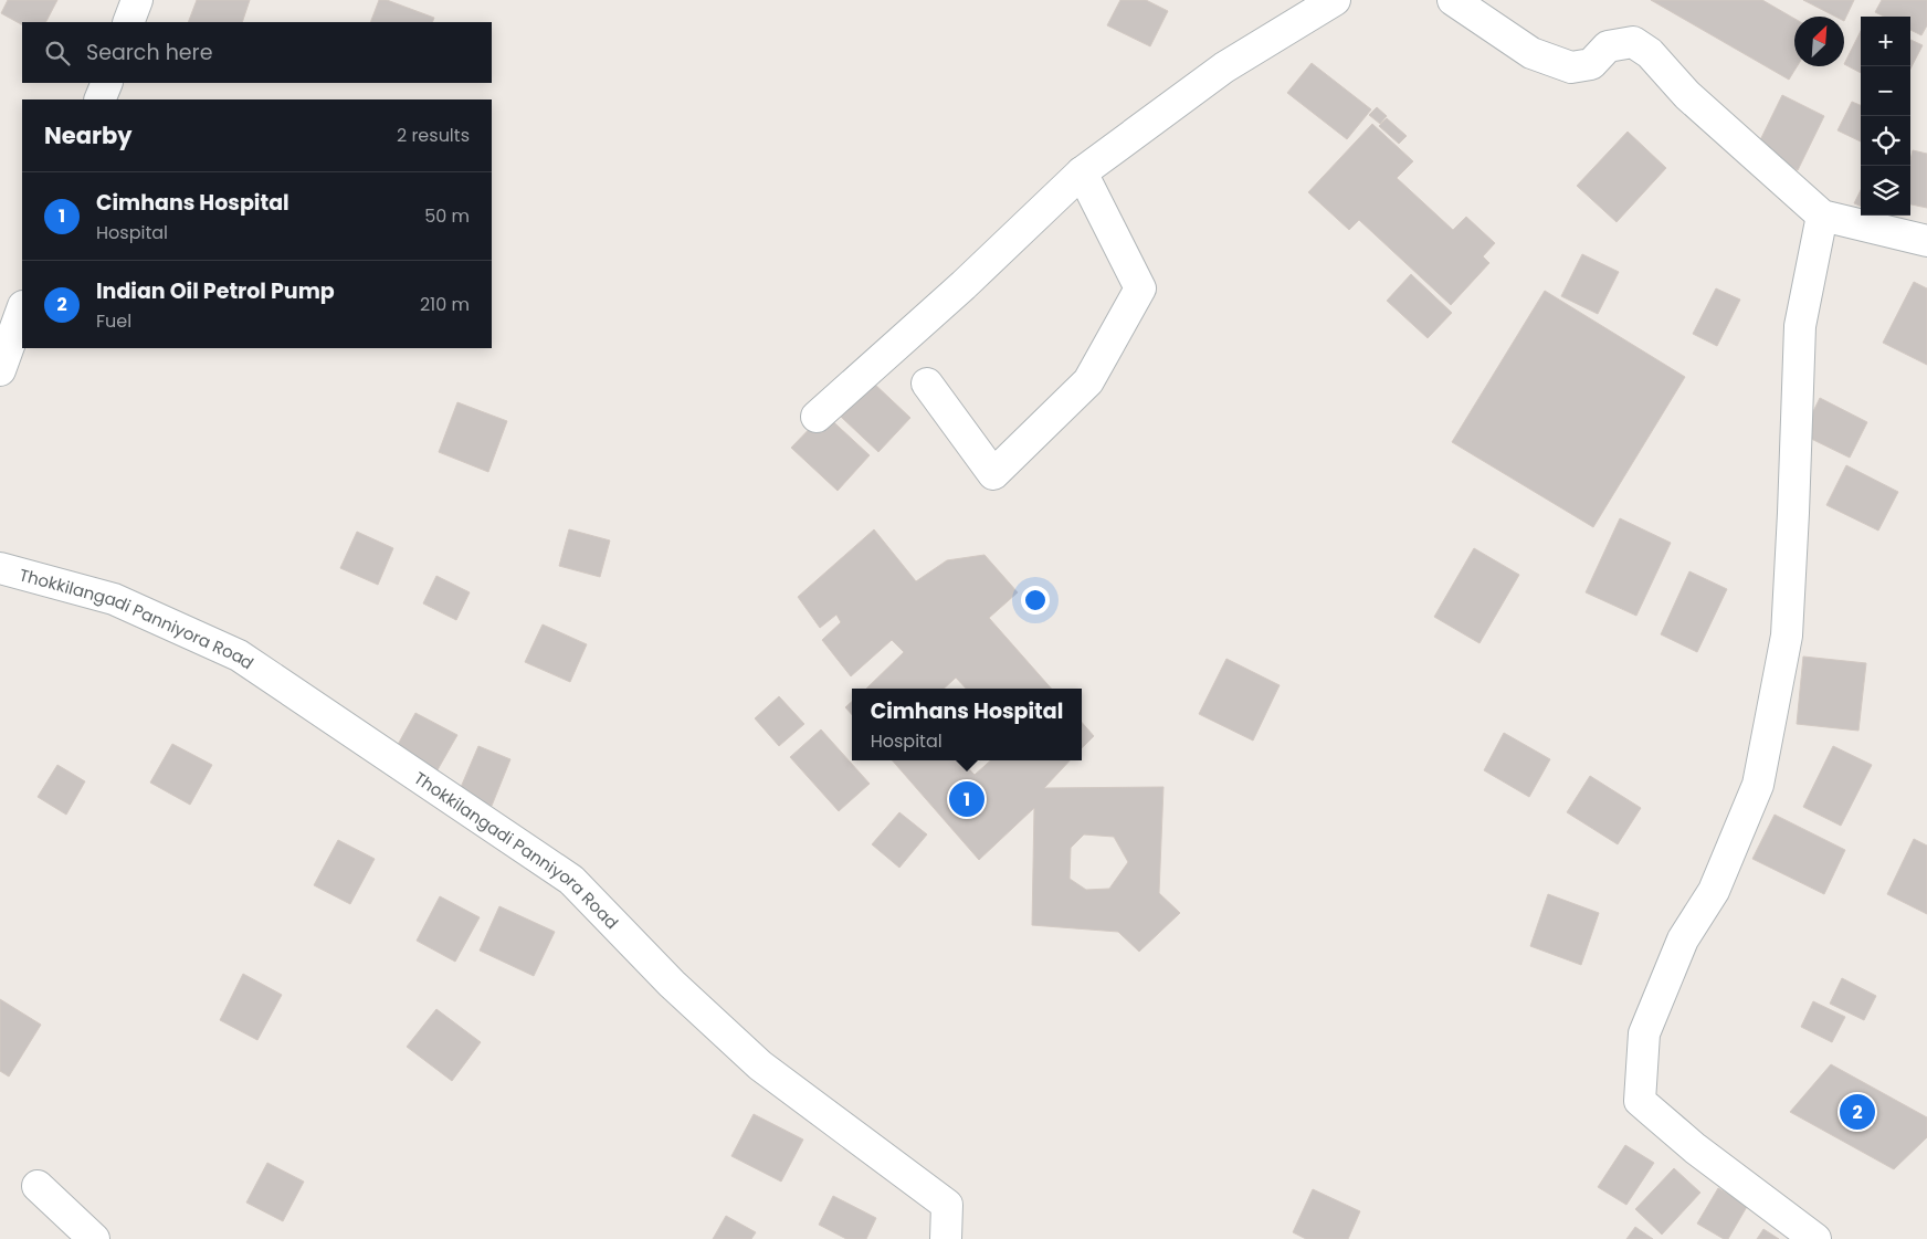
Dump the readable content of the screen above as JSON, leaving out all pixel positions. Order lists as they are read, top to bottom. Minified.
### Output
{"streets":{"street":["Thokkilangadi Panniyora Road"]},"north":"top right","page":{"map_buttons":["+","−"],"search":"Search here","heading":["Nearby","2 results"],"list":[{"mark":"1","name":"Cimhans Hospital","note":"Hospital","value":"50 m"},{"mark":"2","name":"Indian Oil Petrol Pump","note":"Fuel","value":"210 m"}],"popup":["Cimhans Hospital","Hospital"],"pins":["1","2"]}}
